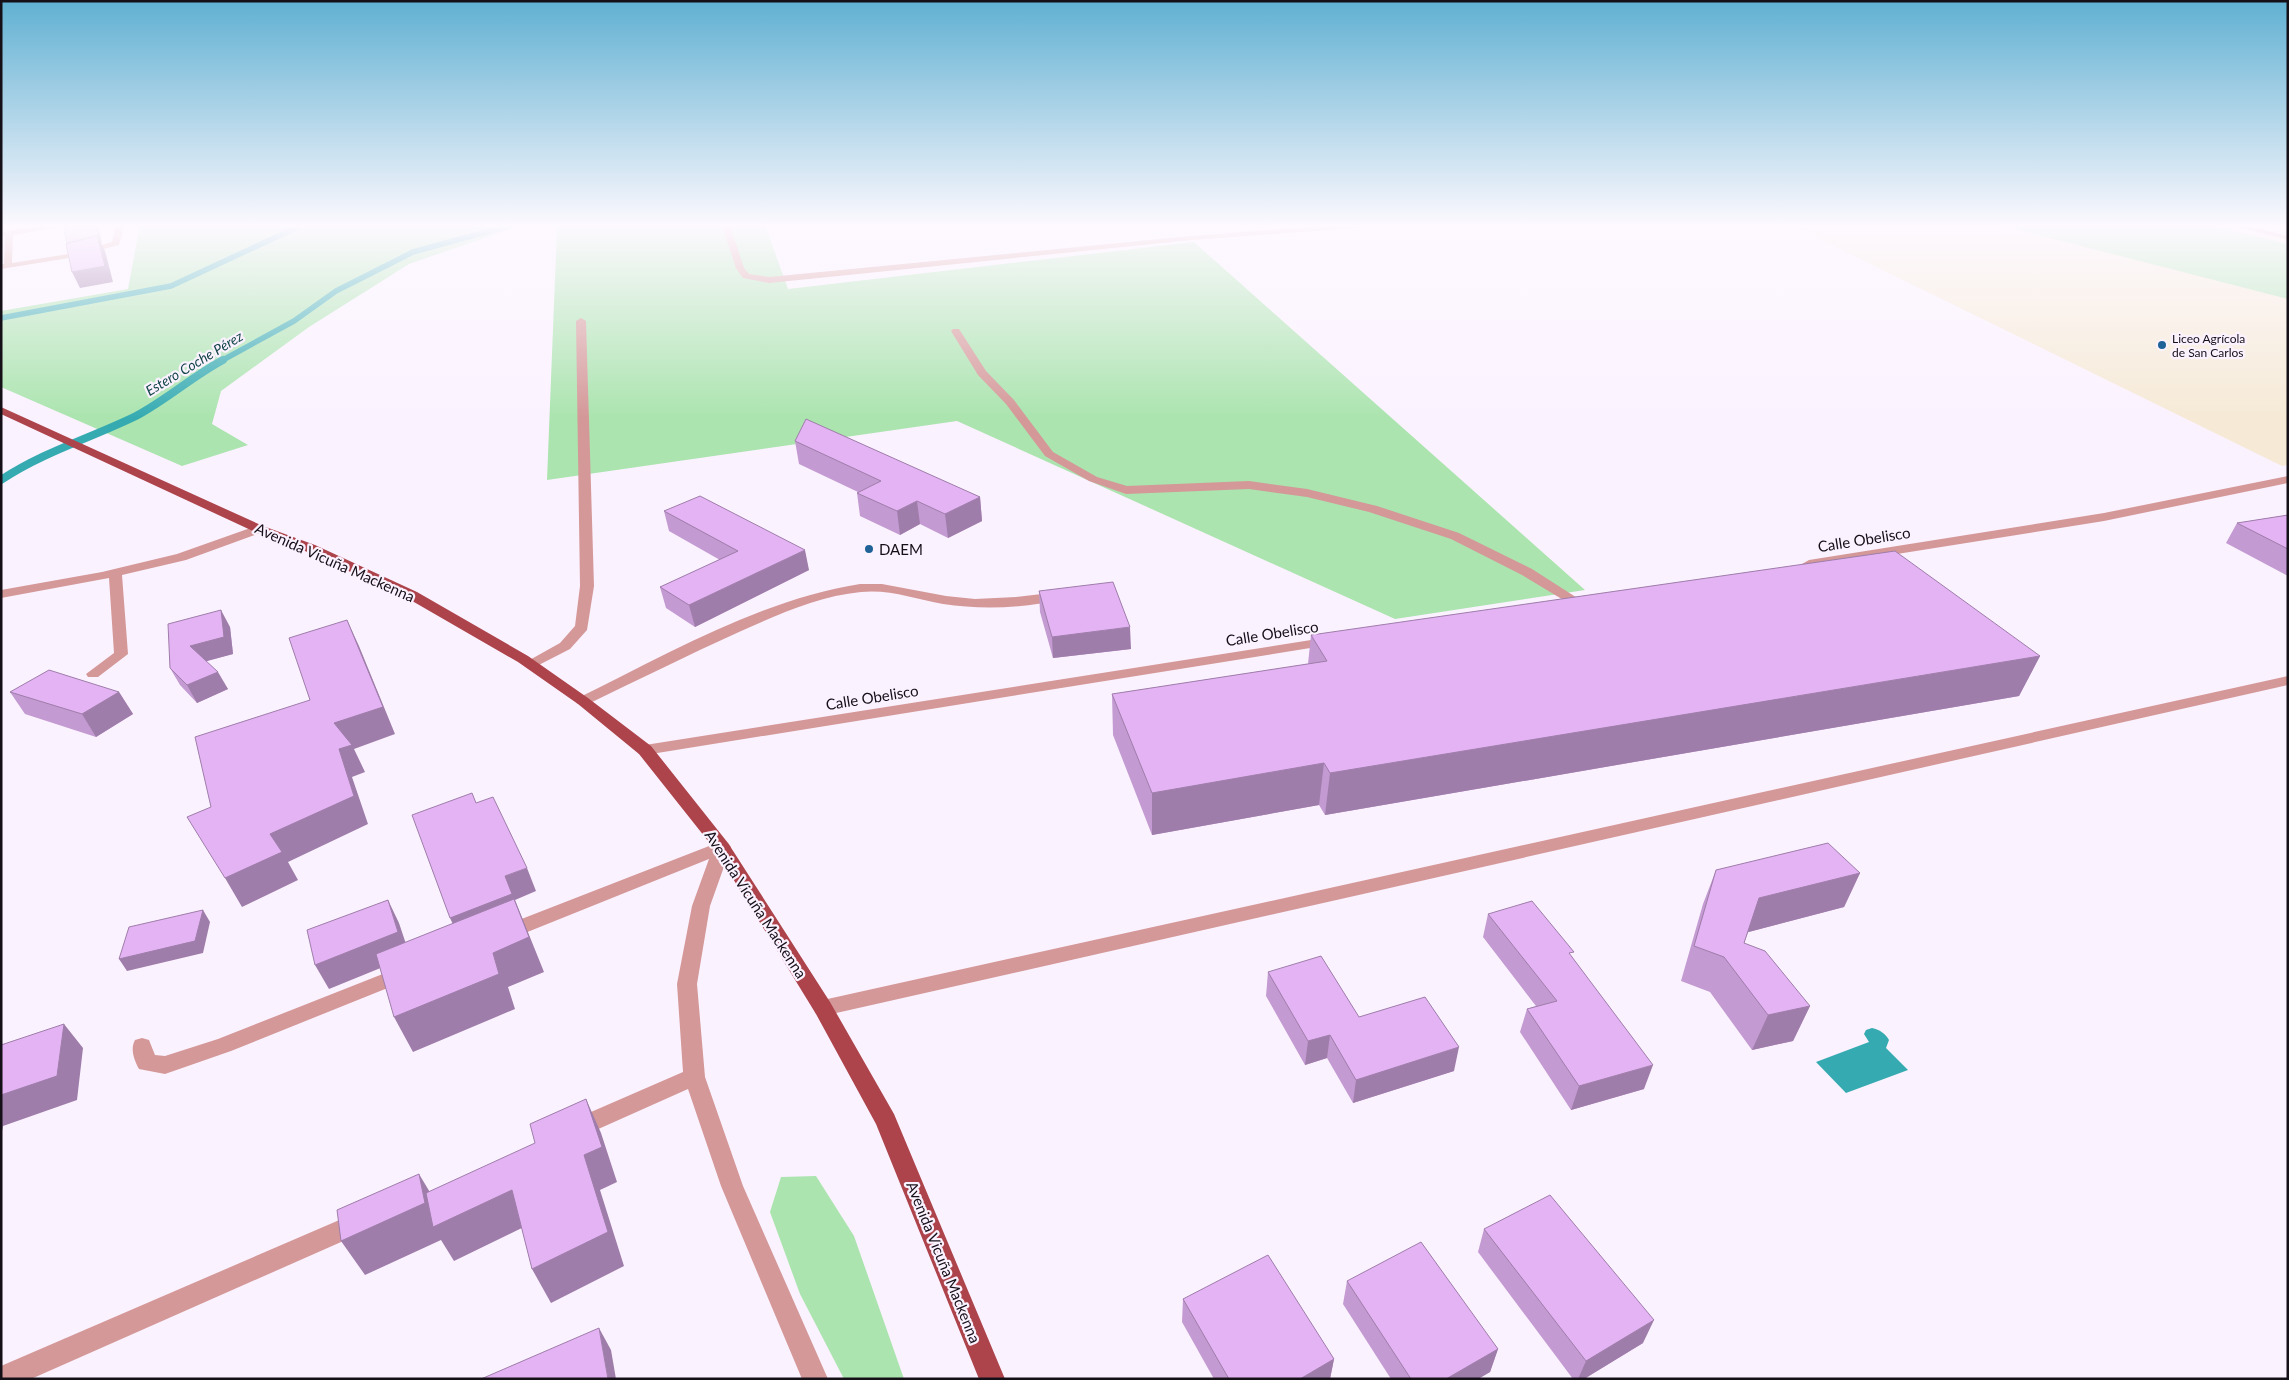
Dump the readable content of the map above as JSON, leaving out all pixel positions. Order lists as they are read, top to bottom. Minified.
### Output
{"streets":{"main road":["Avenida Vicuña Mackenna"],"street":["Calle Obelisco"]},"crossings":[["Calle Obelisco","Avenida Vicuña Mackenna"]],"water":["Estero Coche Pérez"],"places":["Liceo Agrícola de San Carlos","DAEM"]}
